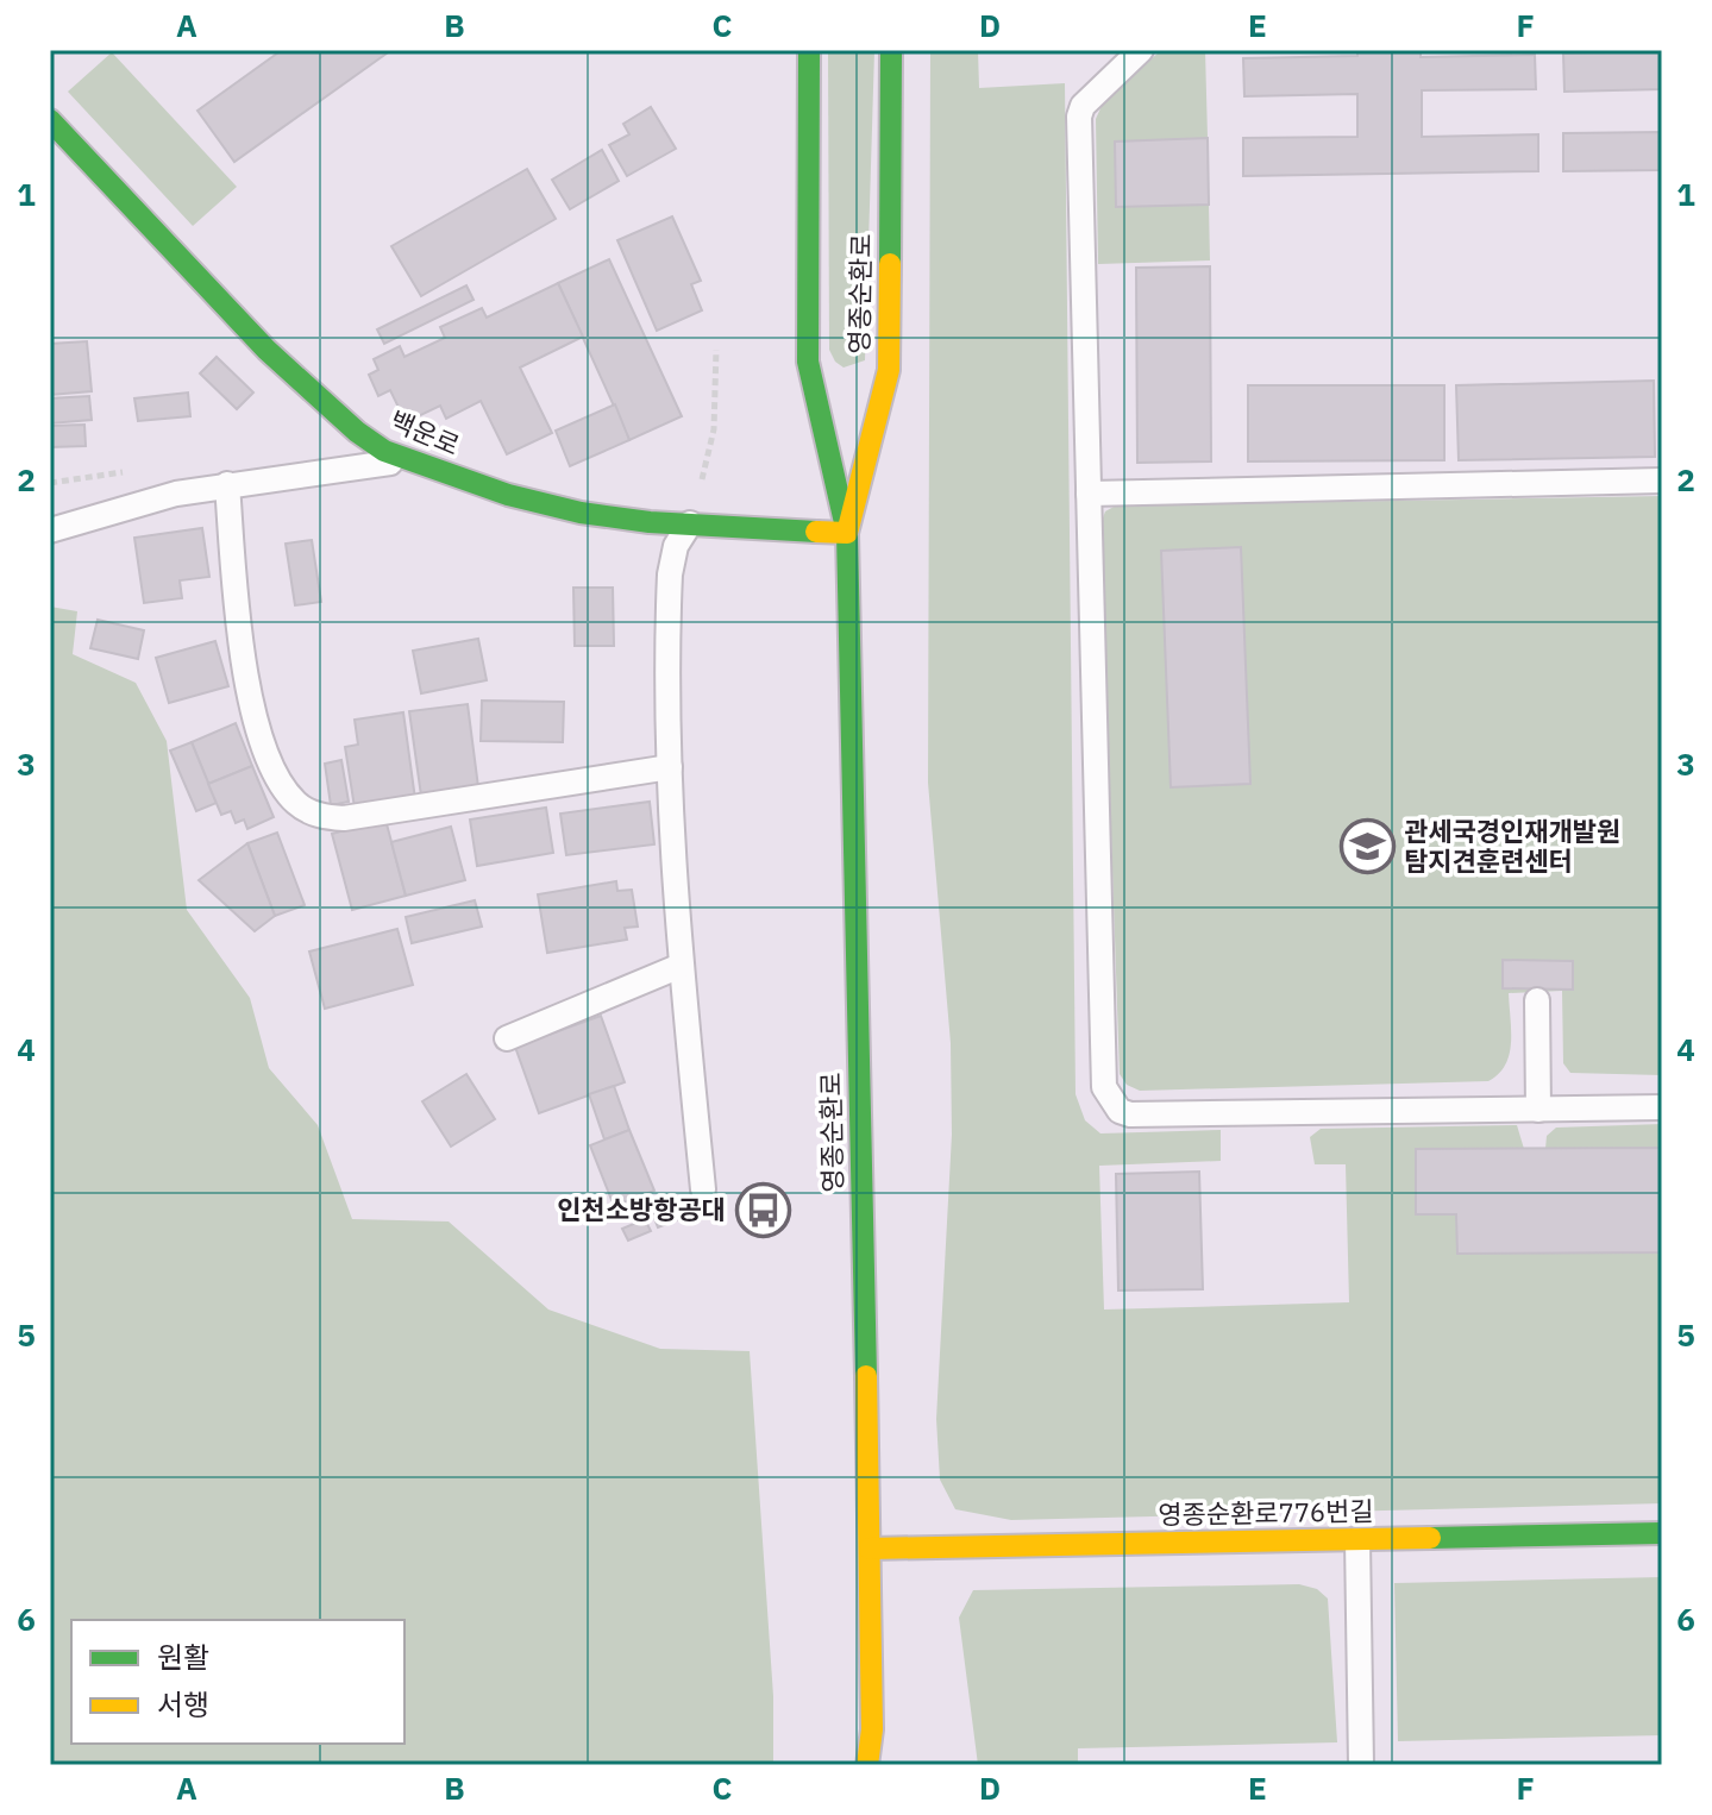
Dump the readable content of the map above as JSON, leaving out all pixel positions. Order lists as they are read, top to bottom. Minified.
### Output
{"streets":{"main road":["영종순환로","백운로","영종순환로776번길"]},"crossings":[["영종순환로","백운로"],["영종순환로","영종순환로776번길"]],"places":{"school or university":["관세국경인재개발원 탐지견훈련센터"],"bus stop":["인천소방항공대"]},"legend":["원활","서행"],"grid":{"columns":["A","B","C","D","E","F"],"rows":["1","2","3","4","5","6"]}}
